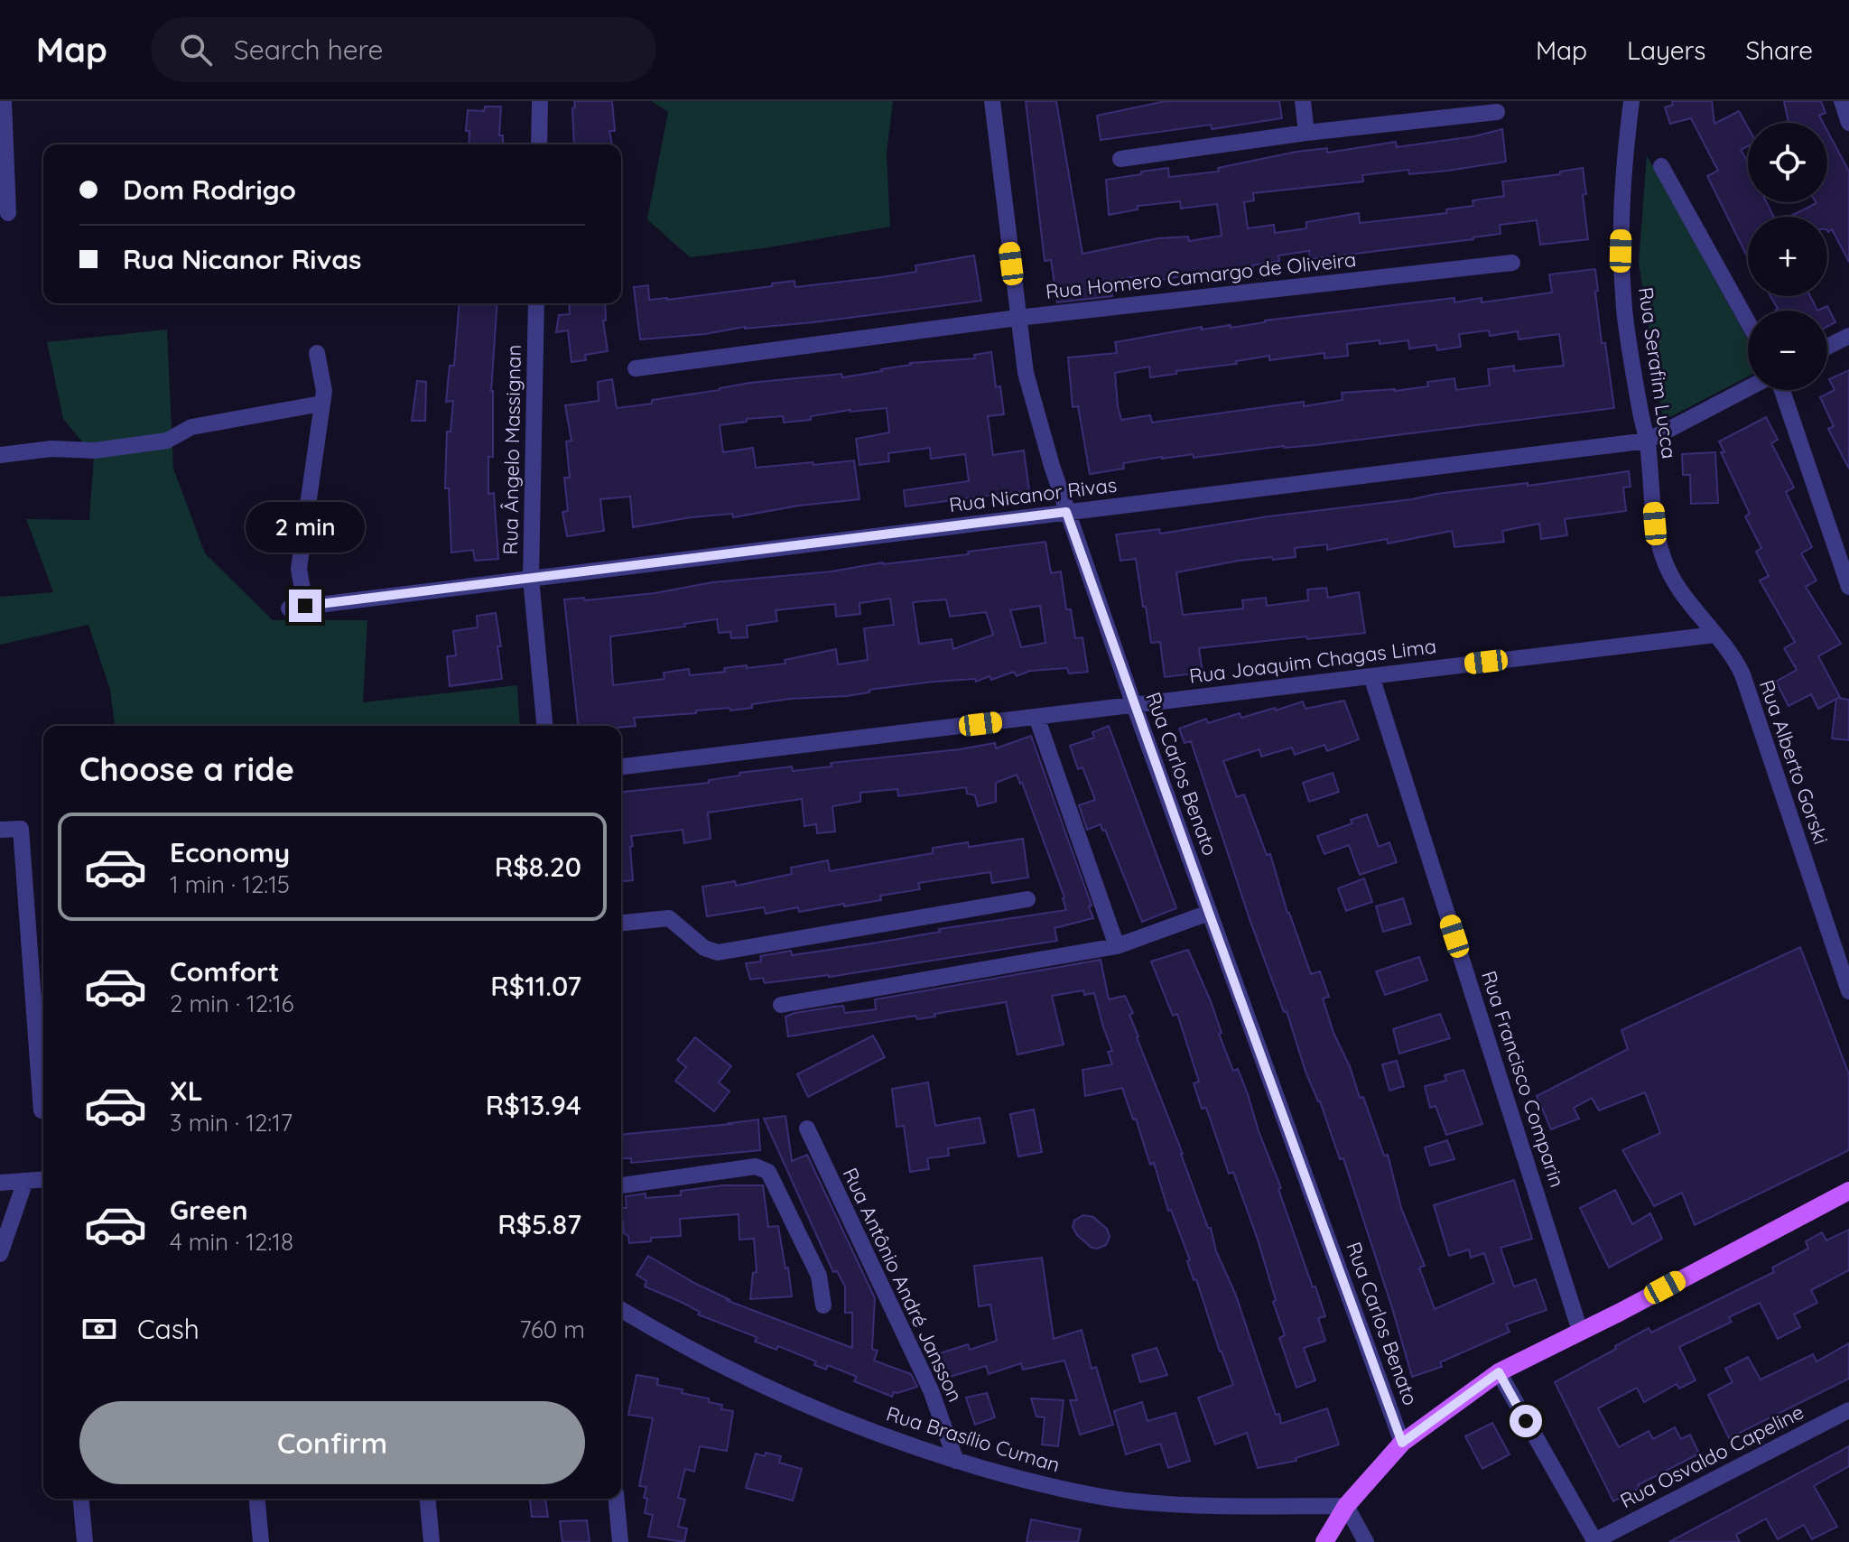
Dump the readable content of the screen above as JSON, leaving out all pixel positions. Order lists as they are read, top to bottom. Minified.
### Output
{"streets":{"street":["Rua Homero Camargo de Oliveira","Rua Serafim Lucca","Rua Ângelo Massignan","Rua Nicanor Rivas","Rua Joaquim Chagas Lima","Rua Alberto Gorski","Rua Carlos Benato","Rua Francisco Comparin","Rua Antônio André Jansson","Rua Brasílio Cuman","Rua Osvaldo Capeline"]},"crossings":[["Rua Homero Camargo de Oliveira","Rua Carlos Benato"],["Rua Serafim Lucca","Rua Nicanor Rivas"],["Rua Serafim Lucca","Rua Joaquim Chagas Lima"],["Rua Serafim Lucca","Rua Alberto Gorski"],["Rua Ângelo Massignan","Rua Nicanor Rivas"],["Rua Nicanor Rivas","Rua Carlos Benato"],["Rua Joaquim Chagas Lima","Rua Alberto Gorski"],["Rua Joaquim Chagas Lima","Rua Carlos Benato"],["Rua Joaquim Chagas Lima","Rua Francisco Comparin"],["Rua Antônio André Jansson","Rua Brasílio Cuman"]],"page":{"header":"Map","search":"Search here","nav":["Map","Layers","Share"],"map_buttons":["+","−"],"banner":["Dom Rodrigo","Rua Nicanor Rivas"],"bubble":"2 min","heading":"Choose a ride","list":[{"name":"Economy","note":"1 min · 12:15","value":"R$8.20"},{"name":"Comfort","note":"2 min · 12:16","value":"R$11.07"},{"name":"XL","note":"3 min · 12:17","value":"R$13.94"},{"name":"Green","note":"4 min · 12:18","value":"R$5.87"}],"pay":["Cash","760 m"],"buttons":"Confirm"}}
